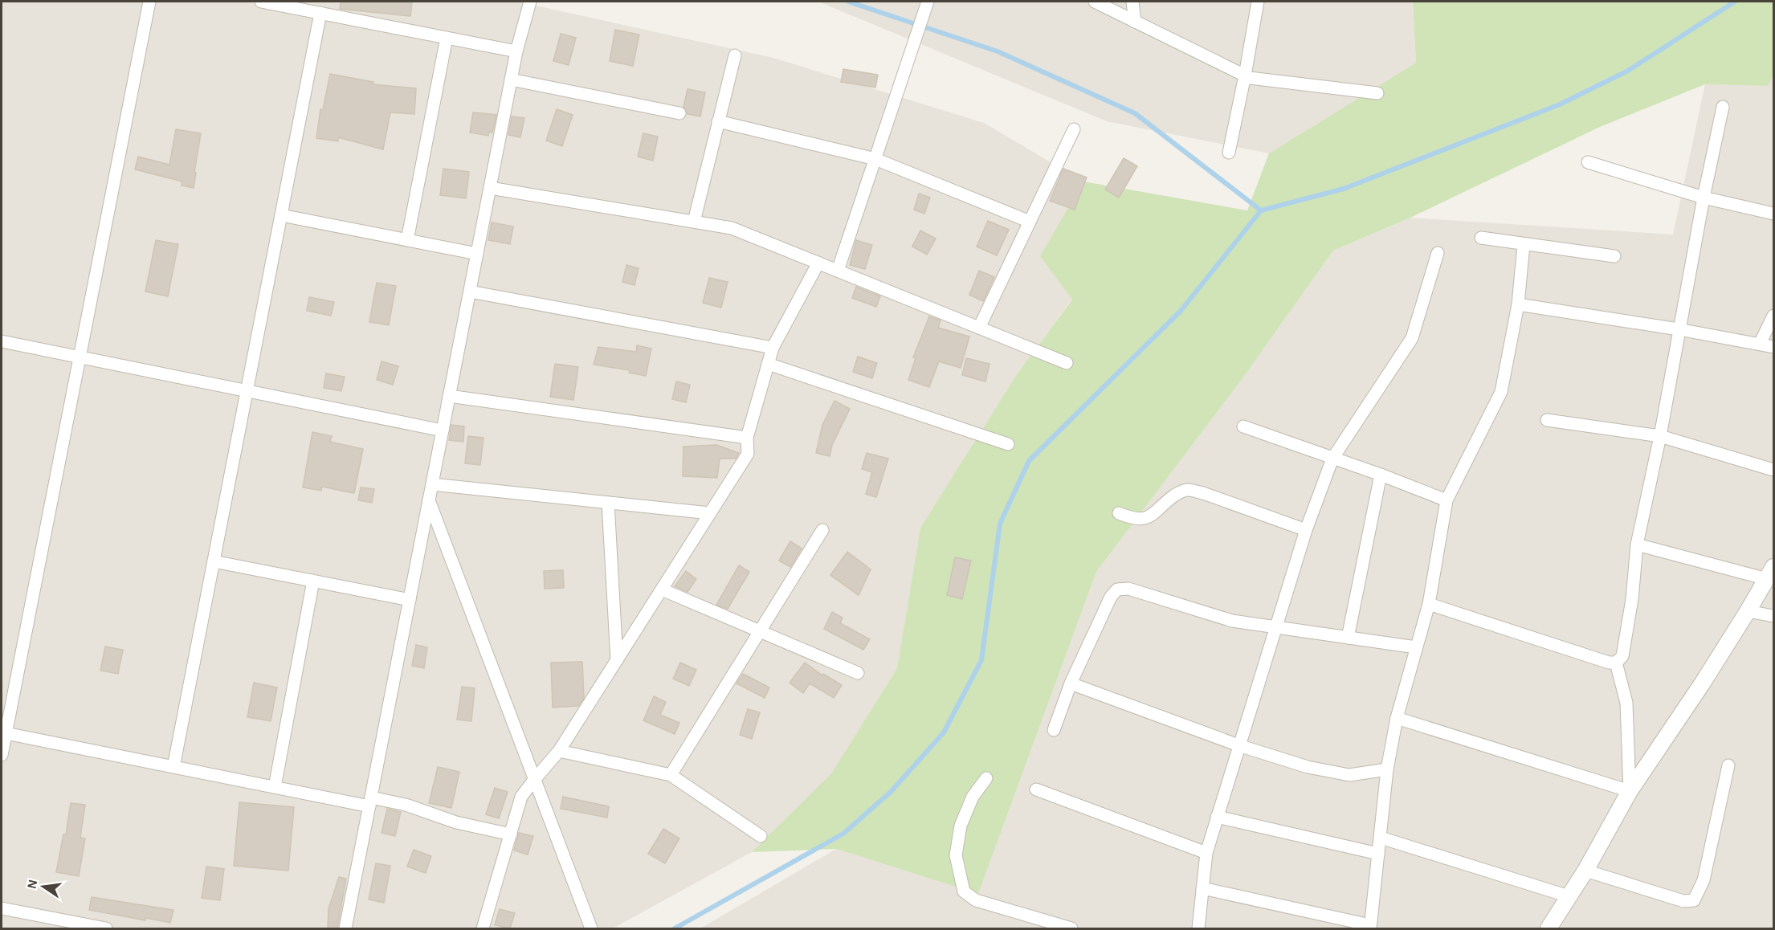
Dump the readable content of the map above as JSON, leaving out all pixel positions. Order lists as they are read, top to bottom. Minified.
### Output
{"north":"left"}
